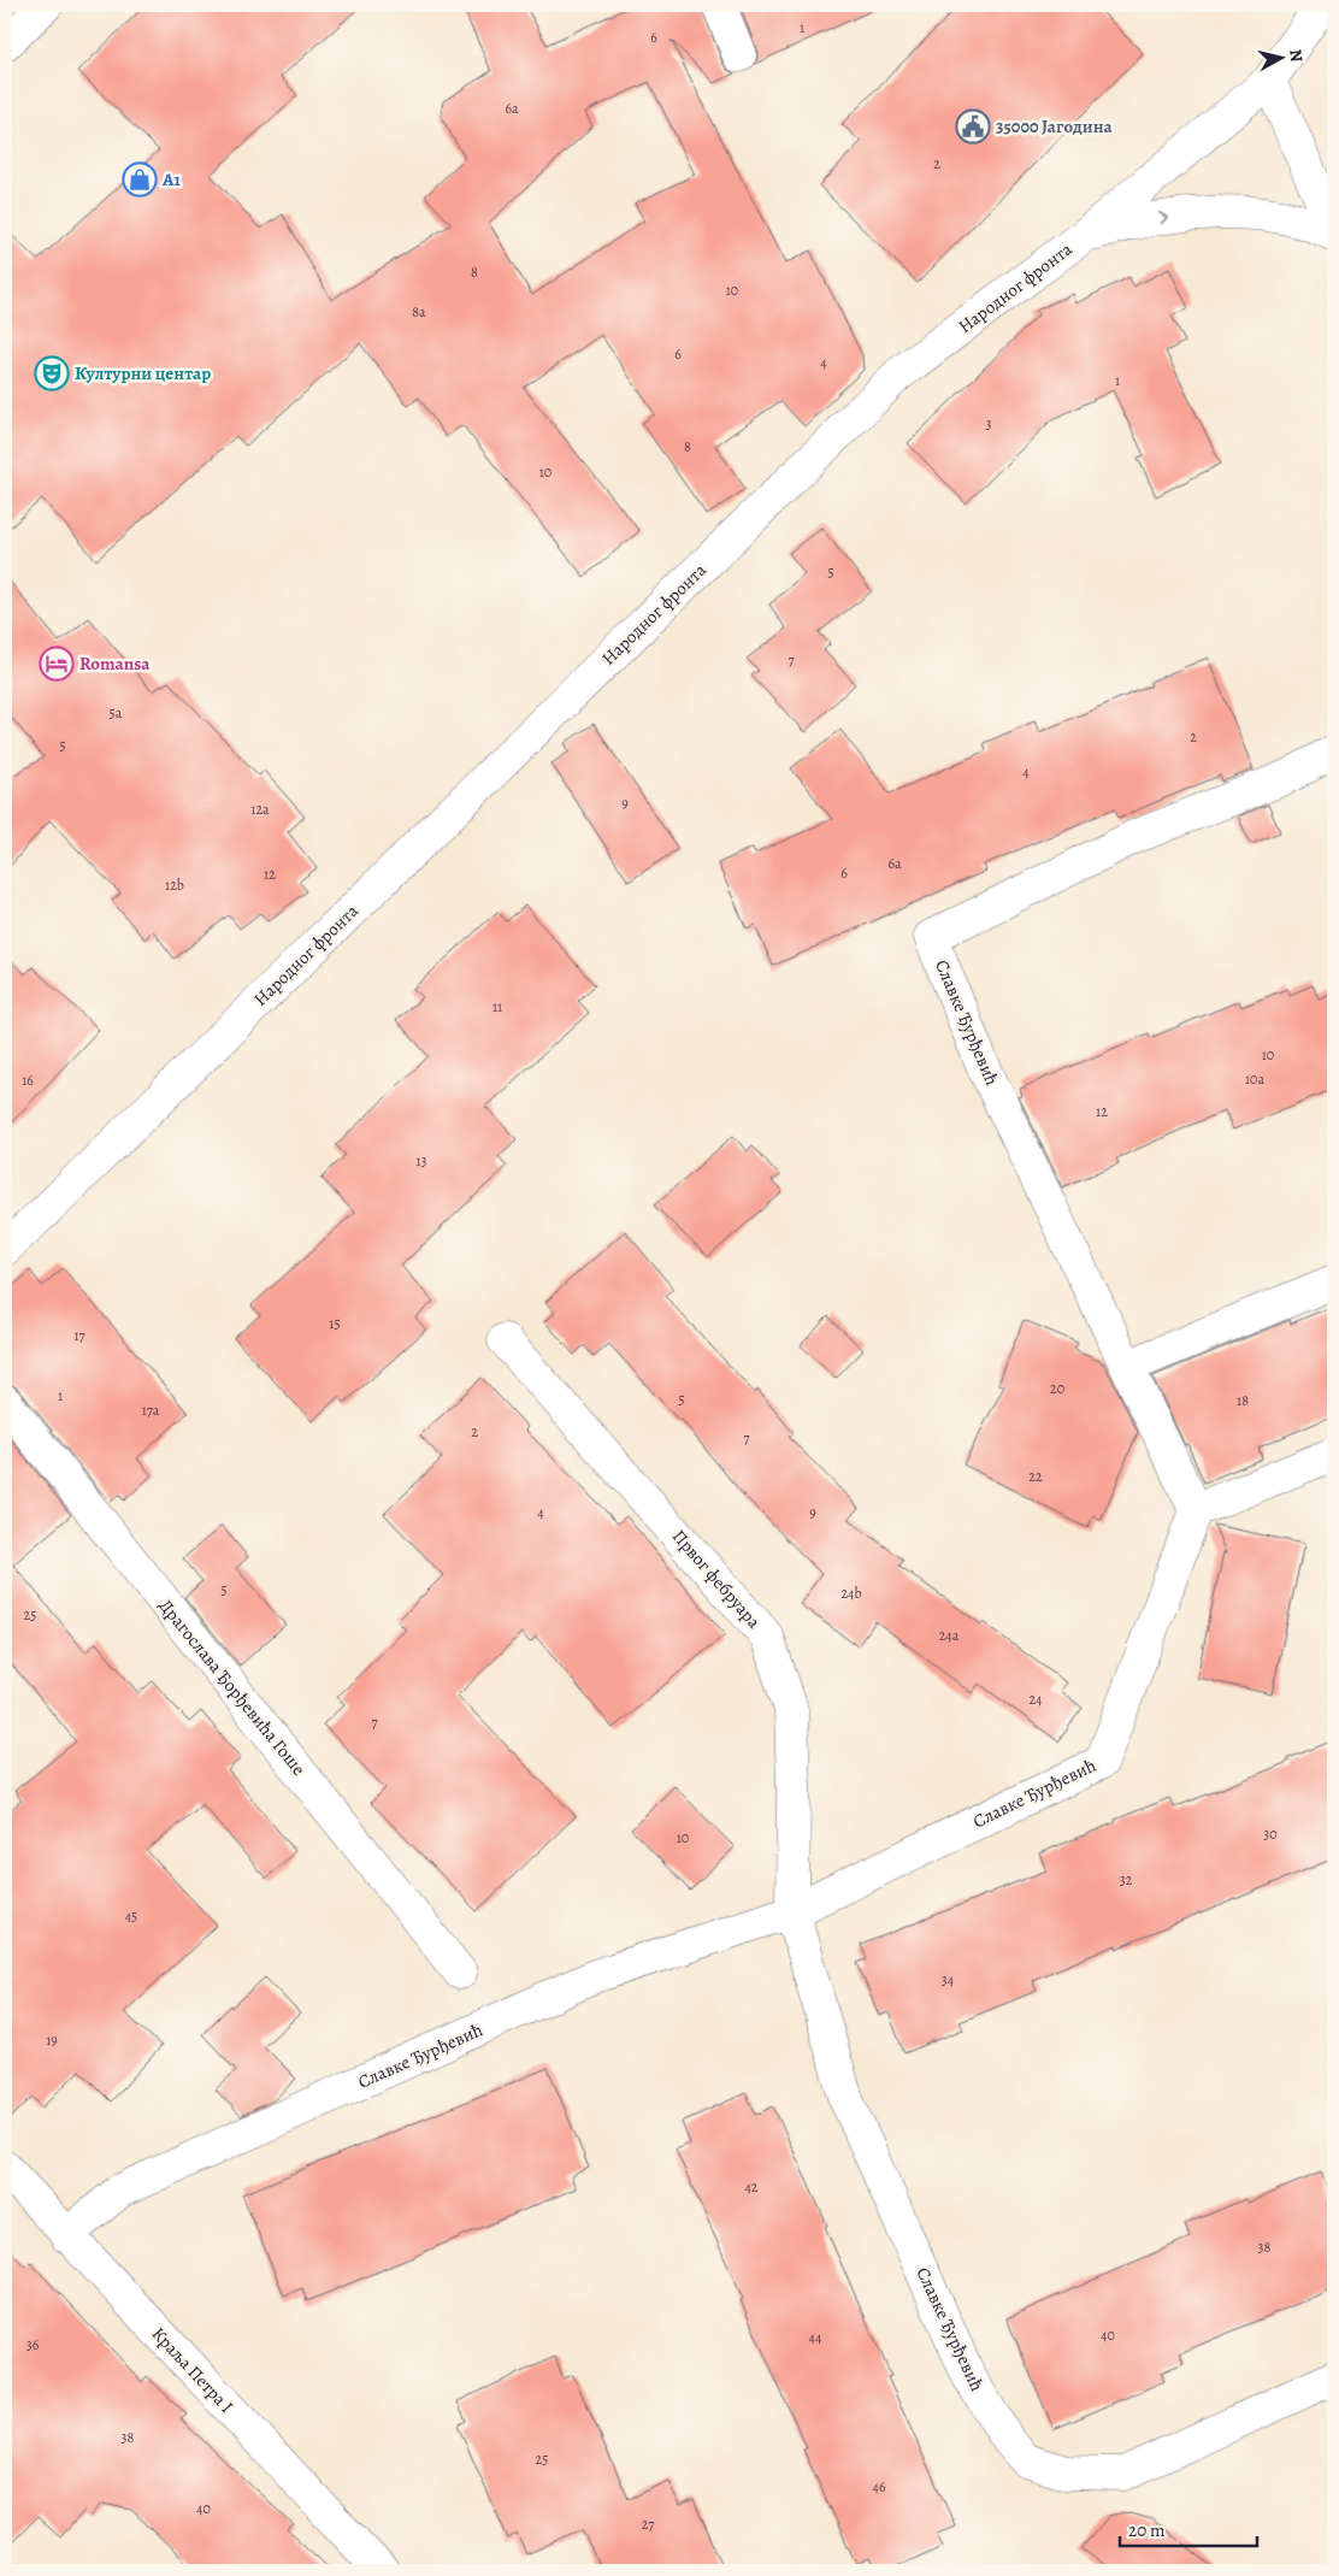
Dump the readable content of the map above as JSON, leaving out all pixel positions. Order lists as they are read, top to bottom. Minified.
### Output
{"streets":{"street":["Народног фронта","Славке Ђурђевић","Првог фебруара","Драгослава Ђорђевића Гоше","Краља Петра I"]},"crossings":[["Славке Ђурђевић","Првог фебруара"],["Славке Ђурђевић","Краља Петра I"]],"places":{"public building":["35000 Јагодина"],"shop":["A1"],"theatre":["Културни центар"],"hotel":["Romansa"]},"house_numbers":["1","6","6a","2","8","10","8a","6","4","1","3","8","10","5","7","5a","2","5","4","9","12a","6a","6","12","12b","11","10","10a","16","12","13","15","17","20","1","5","18","17a","2","7","22","4","9","5","24b","25","24a","24","7","30","10","32","45","34","19","42","38","40","44","36","38","25","46","40","27"],"scale_bar":"20 m","north":"right"}
